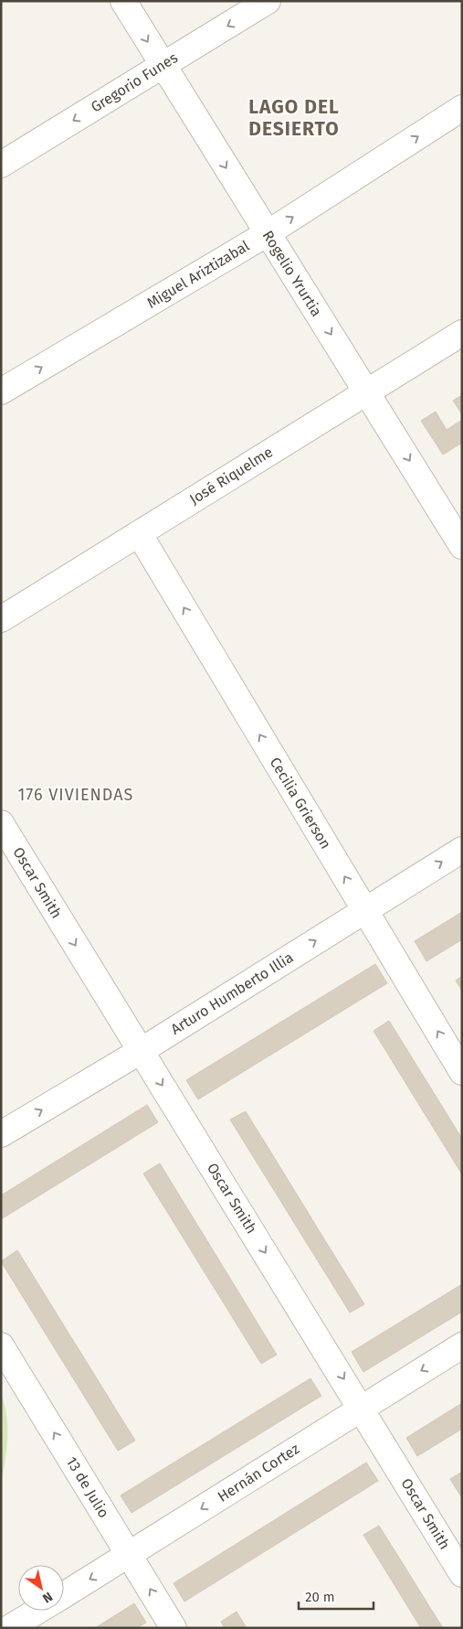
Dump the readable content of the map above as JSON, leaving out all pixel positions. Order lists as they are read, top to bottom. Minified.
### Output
{"streets":{"street":["Gregorio Funes","Rogelio Yrurtia","Miguel Ariztizabal","José Riquelme","Cecilia Grierson","Oscar Smith","Arturo Humberto Illia","Hernán Cortez","13 de Julio"]},"crossings":[["Gregorio Funes","Rogelio Yrurtia"],["Rogelio Yrurtia","Miguel Ariztizabal"],["Rogelio Yrurtia","José Riquelme"],["José Riquelme","Cecilia Grierson"],["Cecilia Grierson","Arturo Humberto Illia"],["Oscar Smith","Arturo Humberto Illia"],["Oscar Smith","Hernán Cortez"],["Hernán Cortez","13 de Julio"]],"one_way":["Gregorio Funes","Rogelio Yrurtia","Miguel Ariztizabal","Cecilia Grierson","Oscar Smith","Arturo Humberto Illia","Hernán Cortez","13 de Julio"],"districts":["LAGO DEL DESIERTO","176 VIVIENDAS"],"scale_bar":"20 m","north":"bottom right"}
